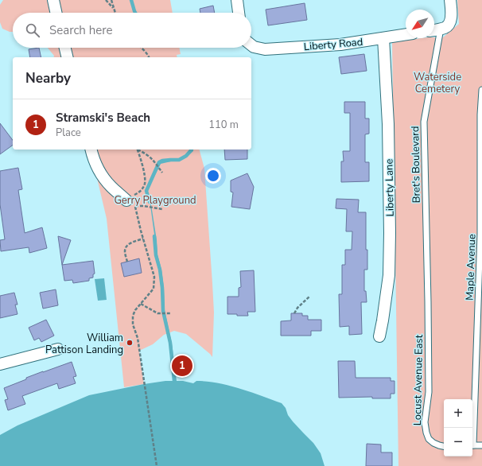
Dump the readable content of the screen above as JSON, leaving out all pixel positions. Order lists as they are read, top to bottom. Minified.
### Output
{"streets":{"street":["Liberty Road","Liberty Lane"],"lane":["Bret's Boulevard","Maple Avenue","Locust Avenue East"]},"crossings":[["Liberty Road","Liberty Lane"],["Bret's Boulevard","Locust Avenue East"]],"parks":["Waterside Cemetery","Gerry Playground"],"places":["William Pattison Landing"],"north":"bottom left","page":{"search":"Search here","heading":"Nearby","list":[{"mark":"1","name":"Stramski's Beach","note":"Place","value":"110 m"}],"pins":"1","map_buttons":["+","−"]}}
